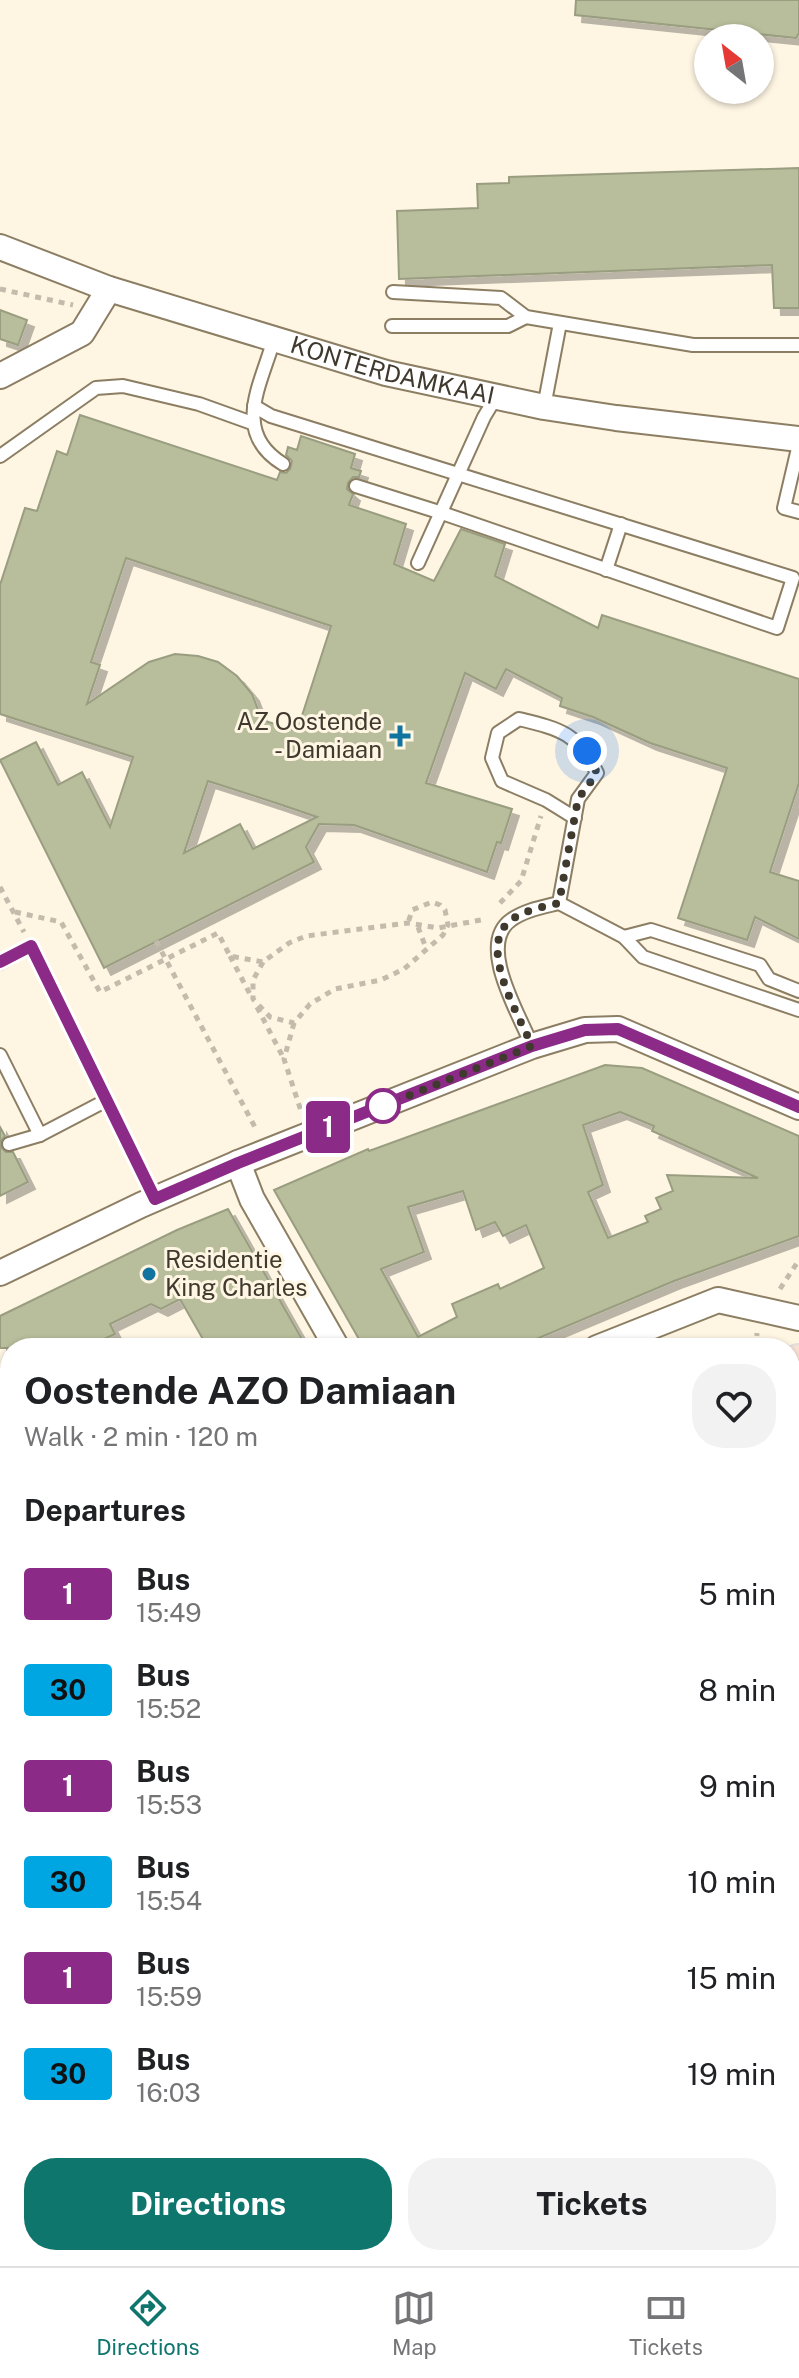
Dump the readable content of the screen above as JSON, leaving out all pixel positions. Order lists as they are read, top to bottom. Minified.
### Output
{"streets":{"street":["KONTERDAMKAAI"]},"places":{"health":["AZ Oostende - Damiaan"],"other":["Residentie King Charles"]},"lines":["bus line 1"],"north":"top left","page":{"on_map":"1","heading":[["Oostende AZO Damiaan","Walk · 2 min · 120 m"],"Departures"],"list":[{"mark":"1","name":"Bus","note":"15:49","value":"5 min"},{"mark":"30","name":"Bus","note":"15:52","value":"8 min"},{"mark":"1","name":"Bus","note":"15:53","value":"9 min"},{"mark":"30","name":"Bus","note":"15:54","value":"10 min"},{"mark":"1","name":"Bus","note":"15:59","value":"15 min"},{"mark":"30","name":"Bus","note":"16:03","value":"19 min"}],"buttons":["Directions","Tickets"],"tabs":["Directions","Map","Tickets"]}}
